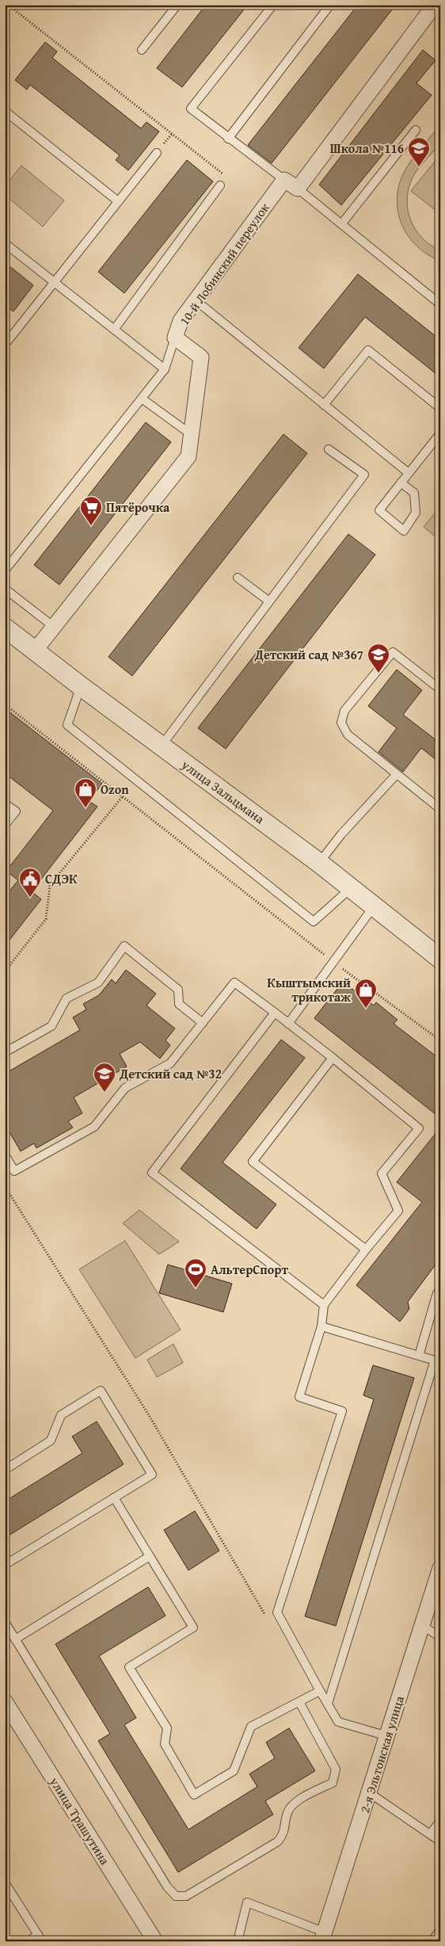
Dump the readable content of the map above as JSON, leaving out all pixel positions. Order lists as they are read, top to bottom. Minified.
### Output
{"streets":{"street":["10-й Лобинский переулок","улица Зальцмана","2-я Эльтонская улица","улица Трашутина"]},"crossings":[["10-й Лобинский переулок","улица Зальцмана"]],"places":{"school or university":["Школа №116","Детский сад №367","Детский сад №32"],"supermarket":["Пятёрочка"],"shop":["Ozon","Кыштымский трикотаж"],"public building":["СДЭК"],"sports":["АльтерСпорт"]}}
